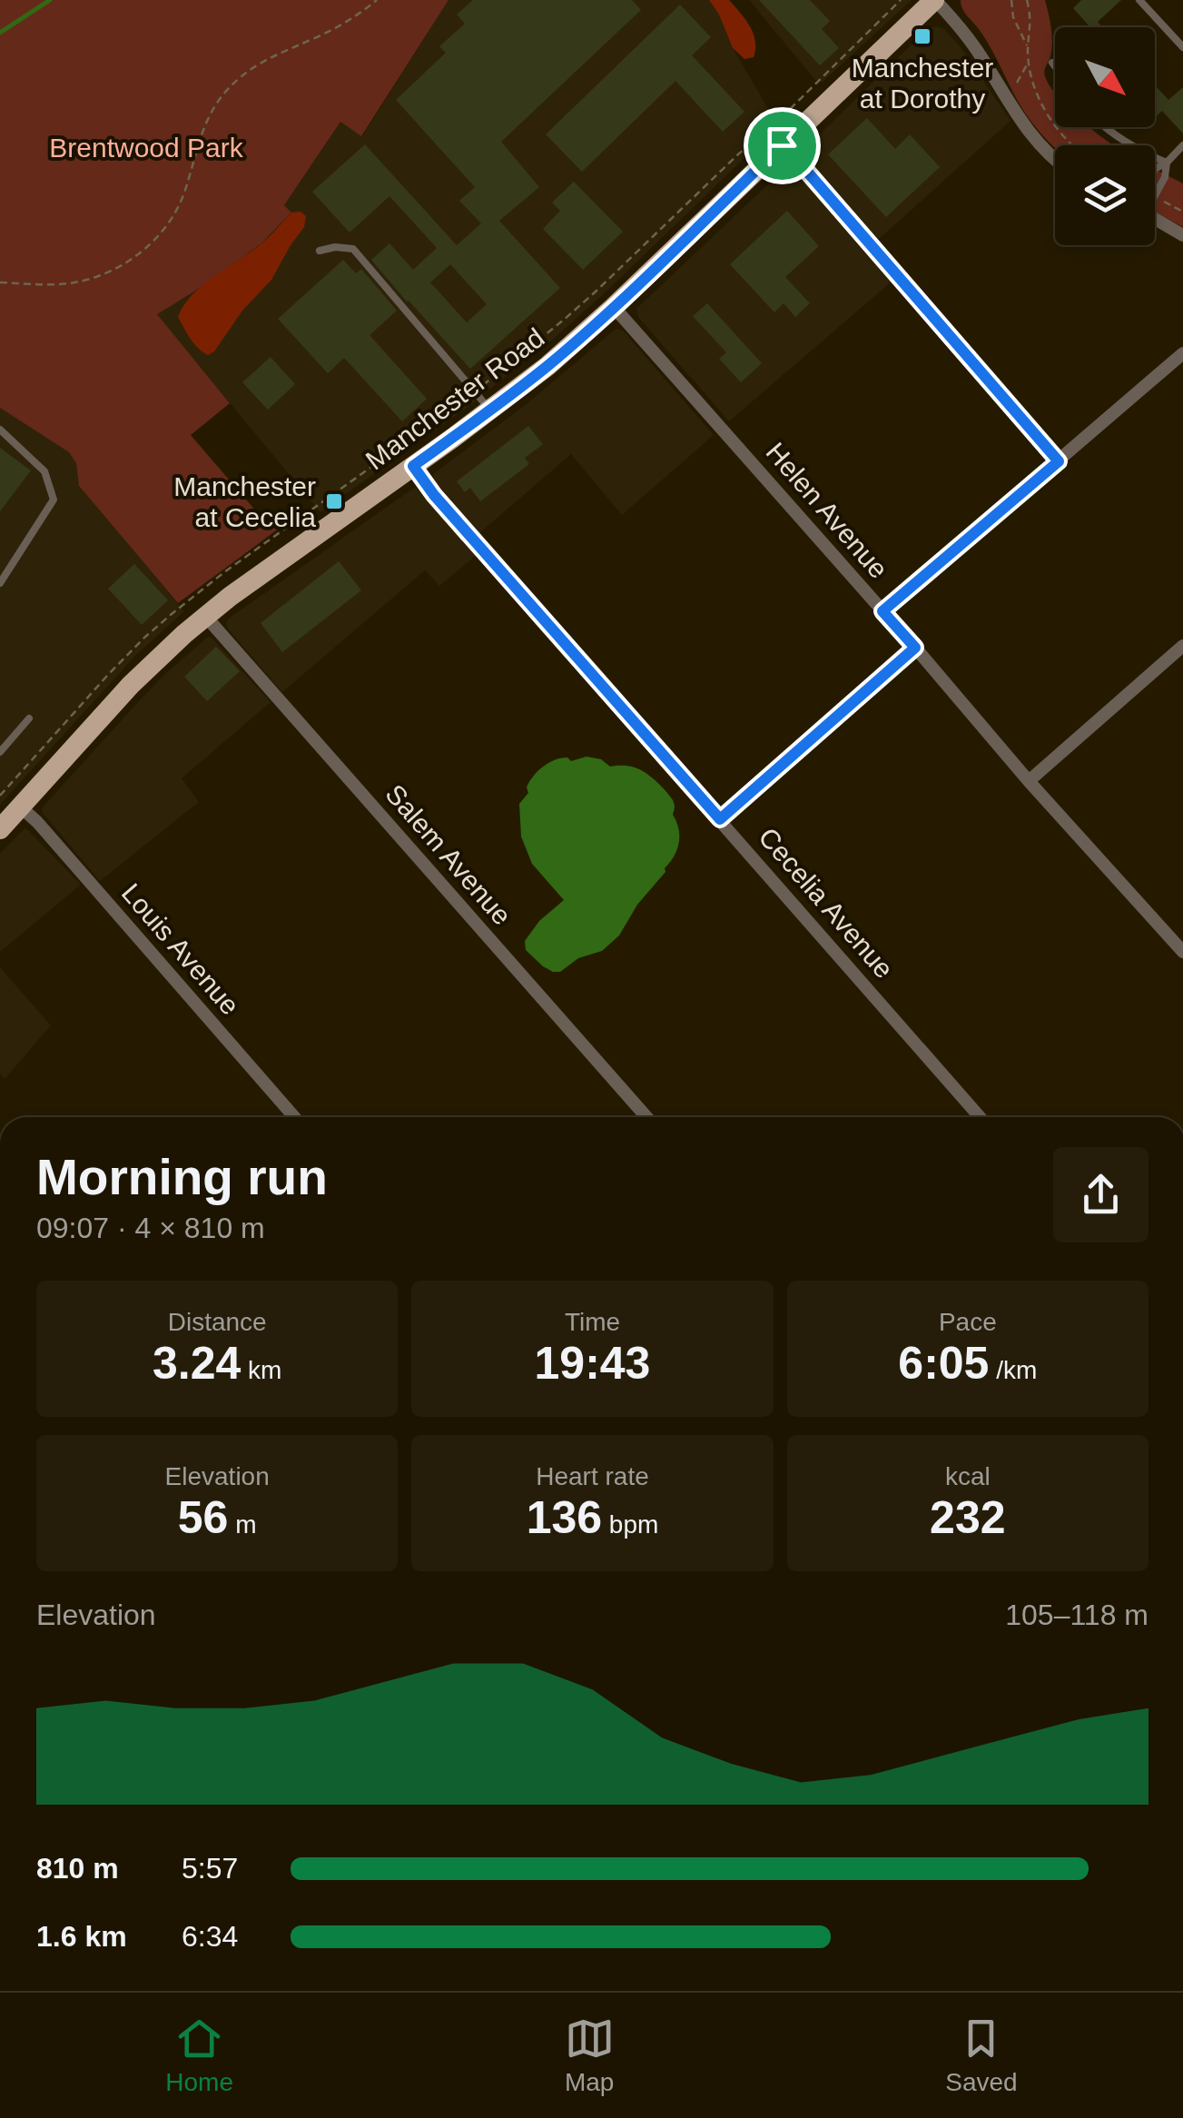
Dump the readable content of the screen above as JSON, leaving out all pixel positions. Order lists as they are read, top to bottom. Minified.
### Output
{"streets":{"main road":["Manchester Road"],"street":["Helen Avenue","Salem Avenue","Cecelia Avenue","Louis Avenue"]},"crossings":[["Manchester Road","Helen Avenue"],["Manchester Road","Salem Avenue"],["Manchester Road","Cecelia Avenue"],["Manchester Road","Louis Avenue"]],"parks":["Brentwood Park"],"places":{"transit":["Manchester at Dorothy","Manchester at Cecelia"]},"north":"bottom right","page":{"heading":["Morning run","09:07 · 4 × 810 m"],"stats":[["Distance","3.24 km"],["Time","19:43"],["Pace","6:05 /km"],["Elevation","56 m"],["Heart rate","136 bpm"],["kcal","232"]],"chart":["Elevation","105–118 m"],"list":[{"name":"810 m","note":"5:57"},{"name":"1.6 km","note":"6:34"}],"tabs":["Home","Map","Saved"]}}
